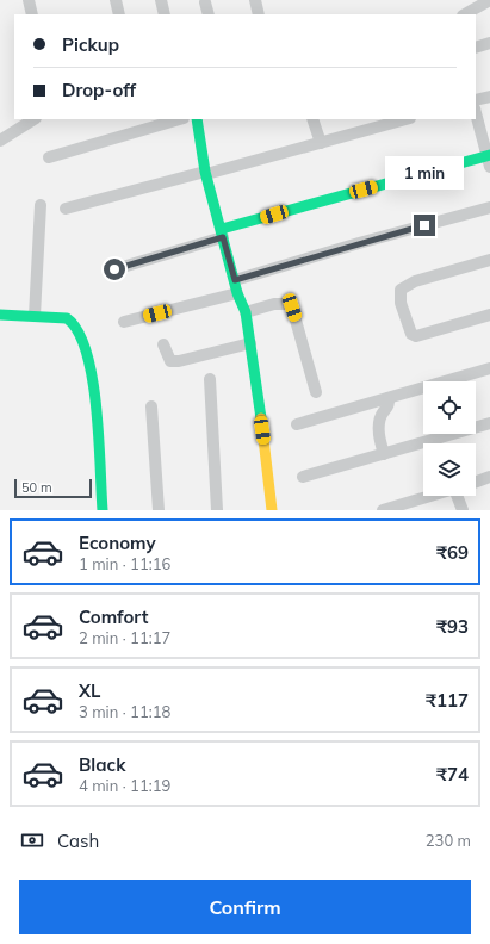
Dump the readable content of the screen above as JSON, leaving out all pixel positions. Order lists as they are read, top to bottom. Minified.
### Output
{"scale_bar":"50 m","page":{"banner":["Pickup","Drop-off"],"bubble":"1 min","scale":"50 m","list":[{"name":"Economy","note":"1 min · 11:16","value":"₹69"},{"name":"Comfort","note":"2 min · 11:17","value":"₹93"},{"name":"XL","note":"3 min · 11:18","value":"₹117"},{"name":"Black","note":"4 min · 11:19","value":"₹74"}],"pay":["Cash","230 m"],"buttons":"Confirm"}}
